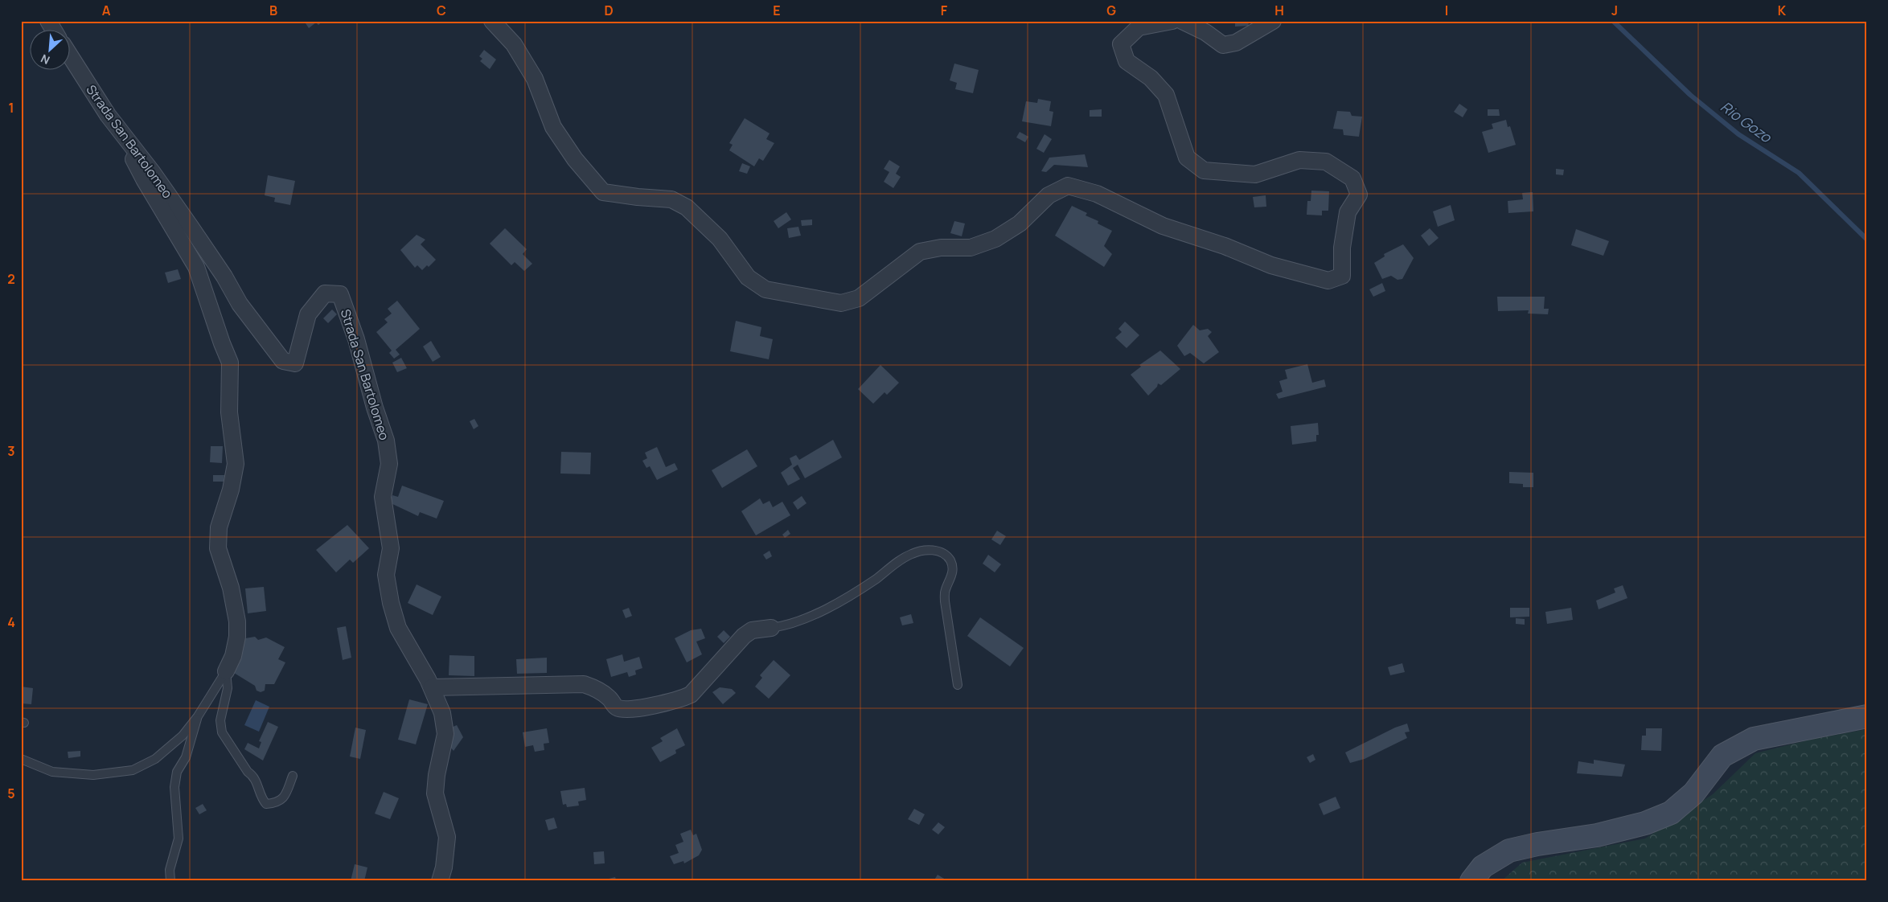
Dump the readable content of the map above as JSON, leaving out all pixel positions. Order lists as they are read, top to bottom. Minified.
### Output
{"streets":{"street":["Strada San Bartolomeo"]},"water":["Rio Gozo"],"north":"bottom left","grid":{"columns":["A","B","C","D","E","F","G","H","I","J","K"],"rows":["1","2","3","4","5"]}}
